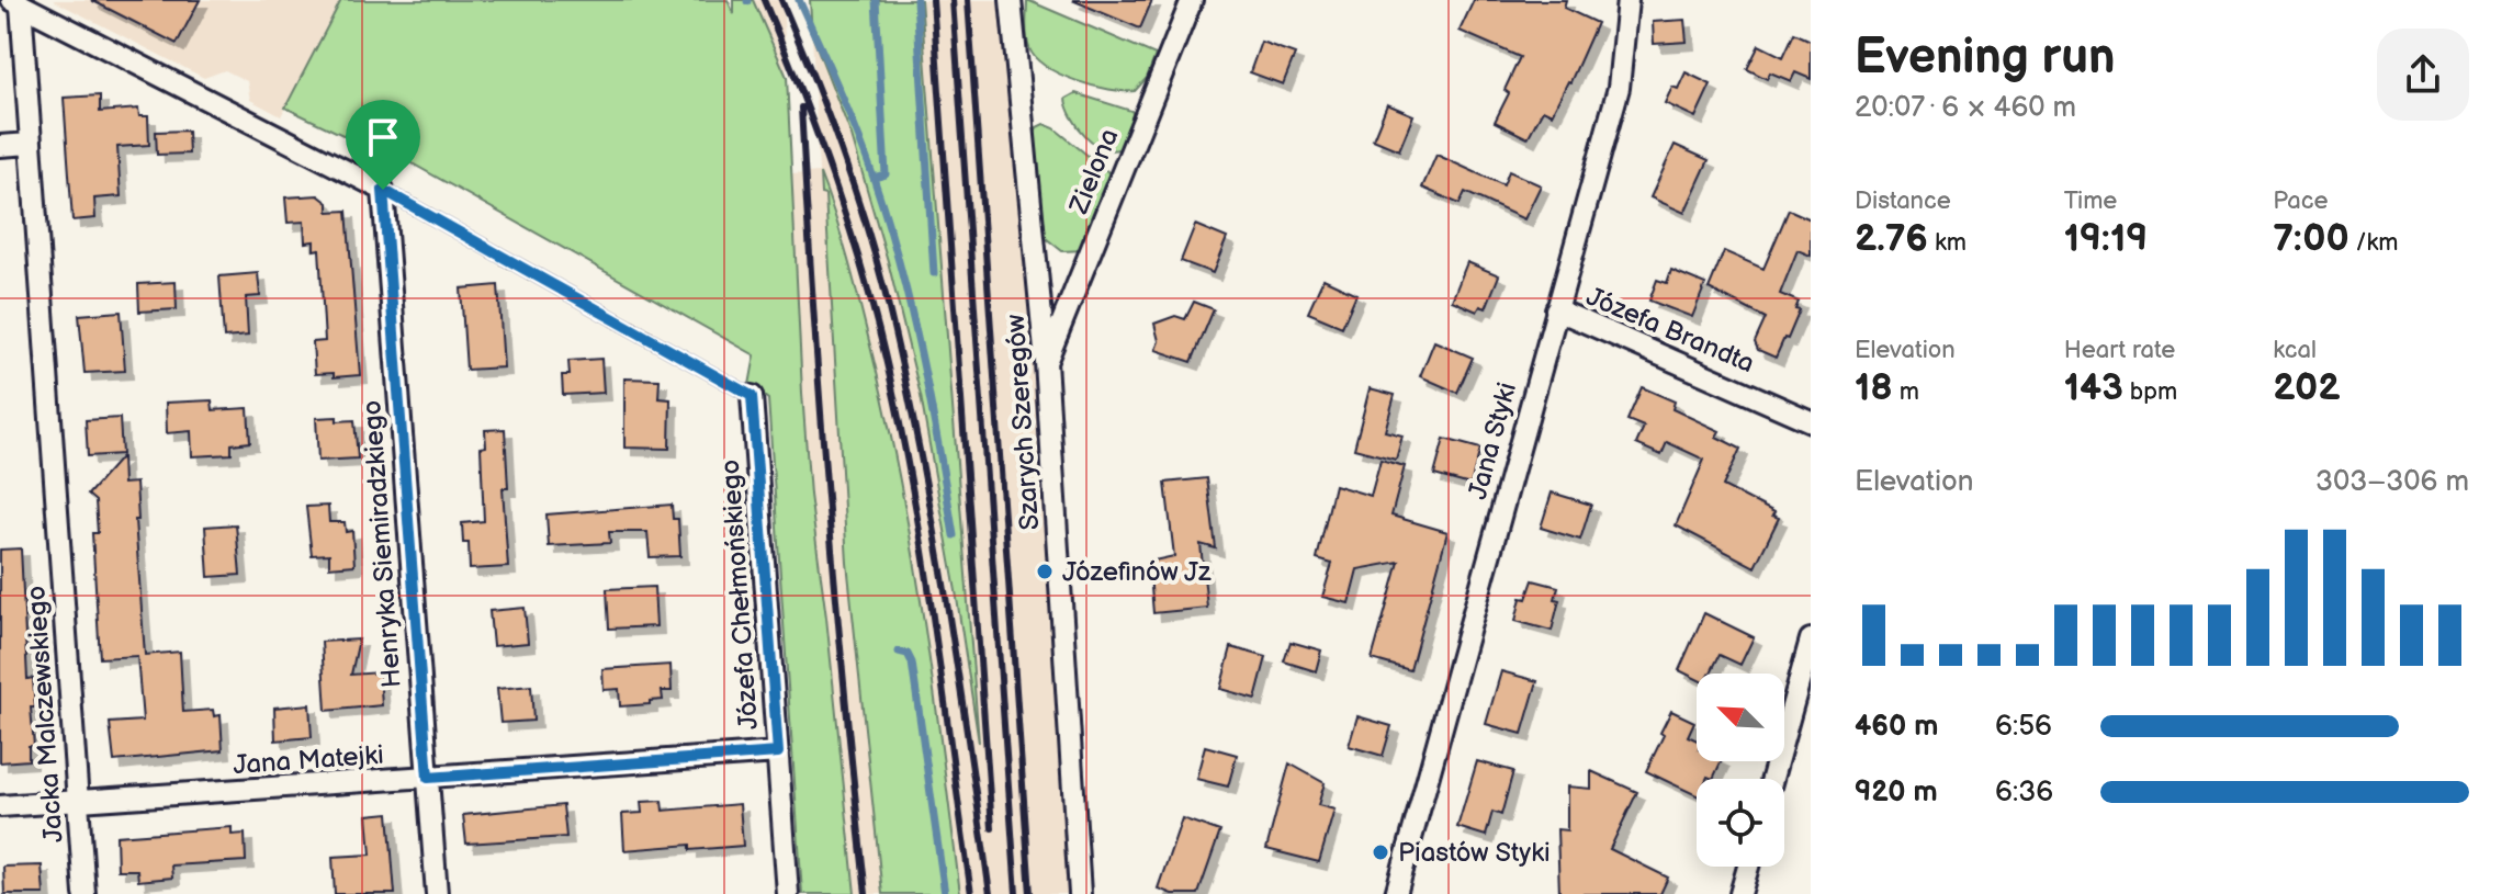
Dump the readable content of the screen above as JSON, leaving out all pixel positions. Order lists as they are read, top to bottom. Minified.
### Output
{"streets":{"street":["Zielona","Józefa Brandta","Szarych Szeregów","Jana Styki","Henryka Siemiradzkiego","Józefa Chełmońskiego","Jacka Malczewskiego","Jana Matejki"]},"crossings":[["Zielona","Szarych Szeregów"],["Józefa Brandta","Jana Styki"],["Henryka Siemiradzkiego","Jana Matejki"],["Józefa Chełmońskiego","Jana Matejki"],["Jacka Malczewskiego","Jana Matejki"]],"places":["Józefinów Jz","Piastów Styki"],"north":"top left","page":{"heading":["Evening run","20:07 · 6 × 460 m"],"stats":[["Distance","2.76 km"],["Time","19:19"],["Pace","7:00 /km"],["Elevation","18 m"],["Heart rate","143 bpm"],["kcal","202"]],"chart":["Elevation","303–306 m"],"list":[{"name":"460 m","note":"6:56"},{"name":"920 m","note":"6:36"}]}}
